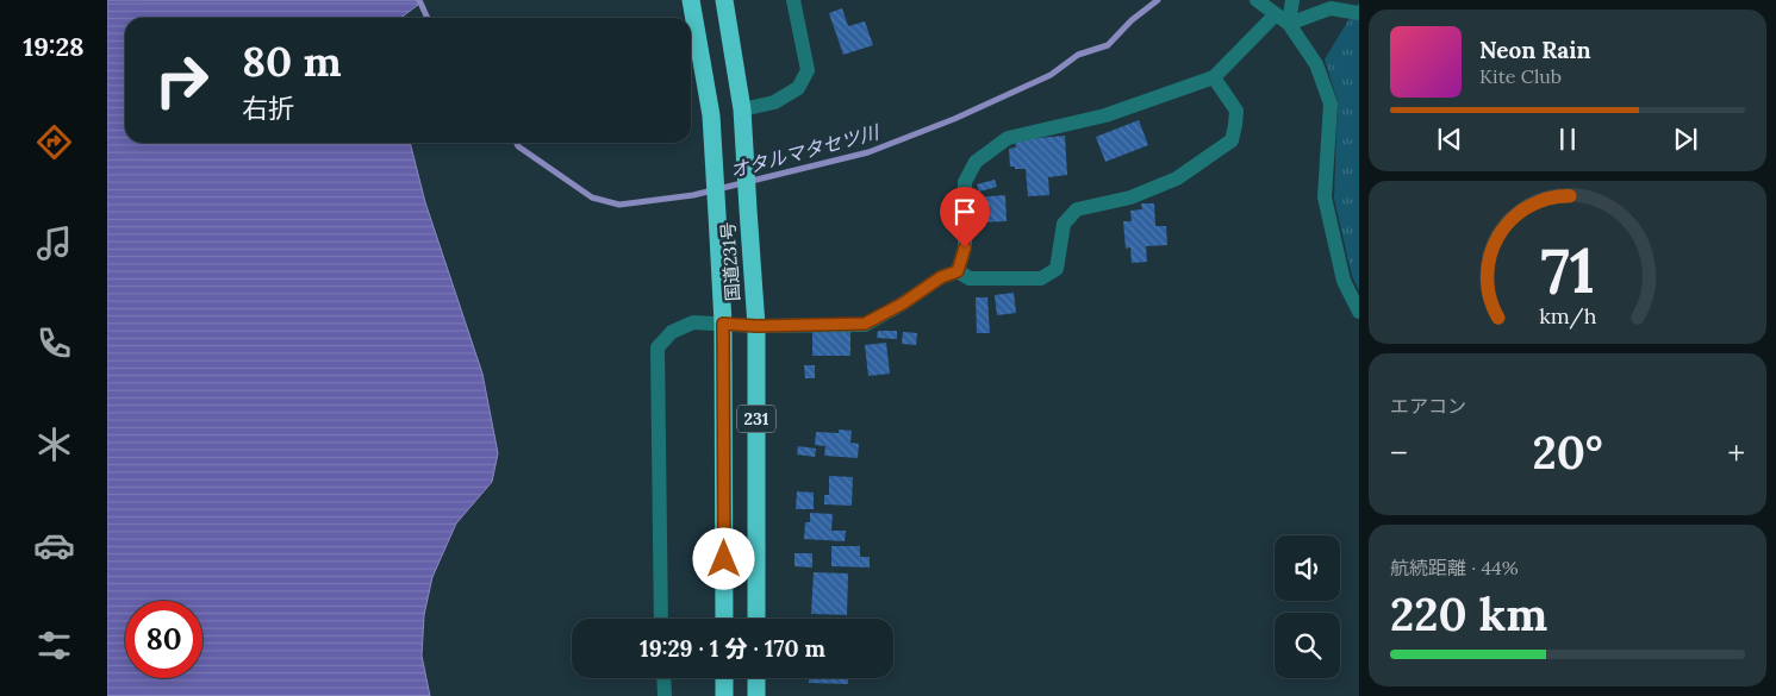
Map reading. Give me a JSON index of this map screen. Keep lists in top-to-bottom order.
{
  "streets": {
    "highway": ["国道231号", "231"]
  },
  "water": ["オタルマタセツ川"],
  "page": {
    "tabs": "19:28",
    "turn": ["80 m", "右折"],
    "song": ["Neon Rain", "Kite Club"],
    "tile": [
      "エアコン",
      ["航続距離 · 44%", "220 km"]
    ],
    "heat": ["−", "20°", "+"],
    "limit": "80",
    "trip": "19:29 · 1 分 · 170 m",
    "gauge": ["71", "km/h"]
  }
}
